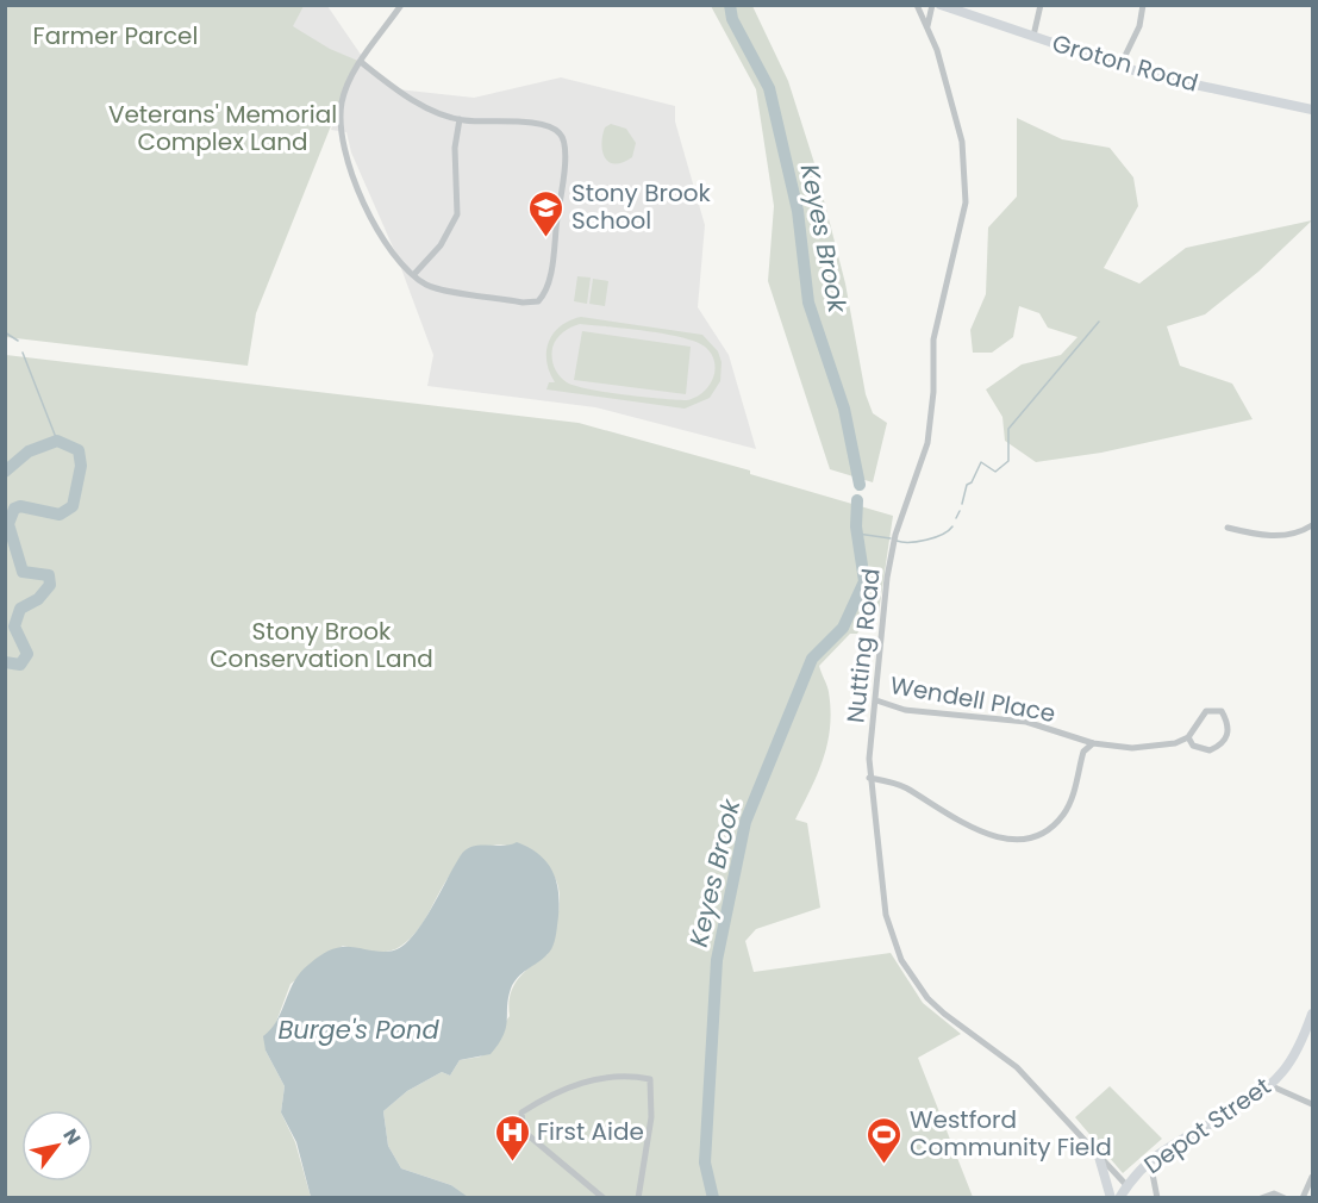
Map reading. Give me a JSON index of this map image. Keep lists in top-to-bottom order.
{
  "streets": {
    "main road": ["Groton Road", "Depot Street"],
    "street": ["Nutting Road", "Wendell Place"]
  },
  "crossings": [
    ["Nutting Road", "Wendell Place"],
    ["Nutting Road", "Depot Street"]
  ],
  "water": ["Keyes Brook", "Burge's Pond"],
  "parks": ["Farmer Parcel", "Veterans' Memorial Complex Land", "Stony Brook Conservation Land"],
  "places": {
    "school or university": ["Stony Brook School"],
    "hospital": ["First Aide"],
    "sports": ["Westford Community Field"]
  },
  "north": "top right"
}
